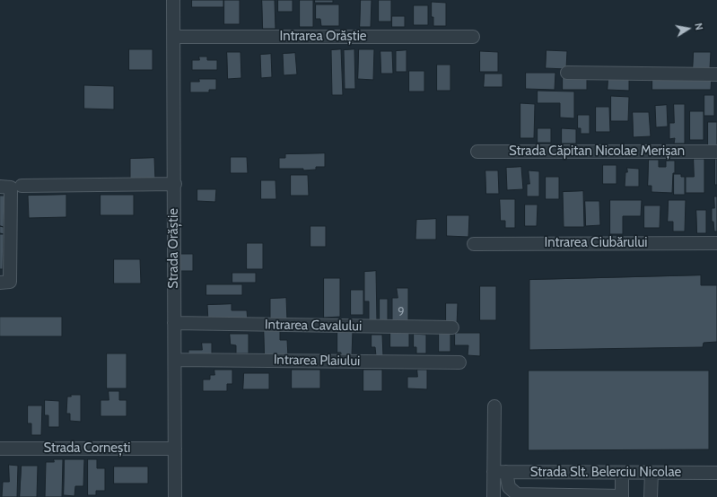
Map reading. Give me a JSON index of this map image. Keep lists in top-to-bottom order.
{
  "streets": {
    "street": [
      "Intrarea Orăștie",
      "Strada Căpitan Nicolae Merișan",
      "Intrarea Ciubărului",
      "Strada Orăștie",
      "Intrarea Cavalului",
      "Intrarea Plaiului",
      "Strada Cornești",
      "Strada Slt. Belerciu Nicolae"
    ]
  },
  "crossings": [
    ["Intrarea Orăștie", "Strada Orăștie"],
    ["Strada Orăștie", "Intrarea Cavalului"],
    ["Strada Orăștie", "Intrarea Plaiului"],
    ["Strada Orăștie", "Strada Cornești"]
  ],
  "house_numbers": ["9"],
  "north": "right"
}
